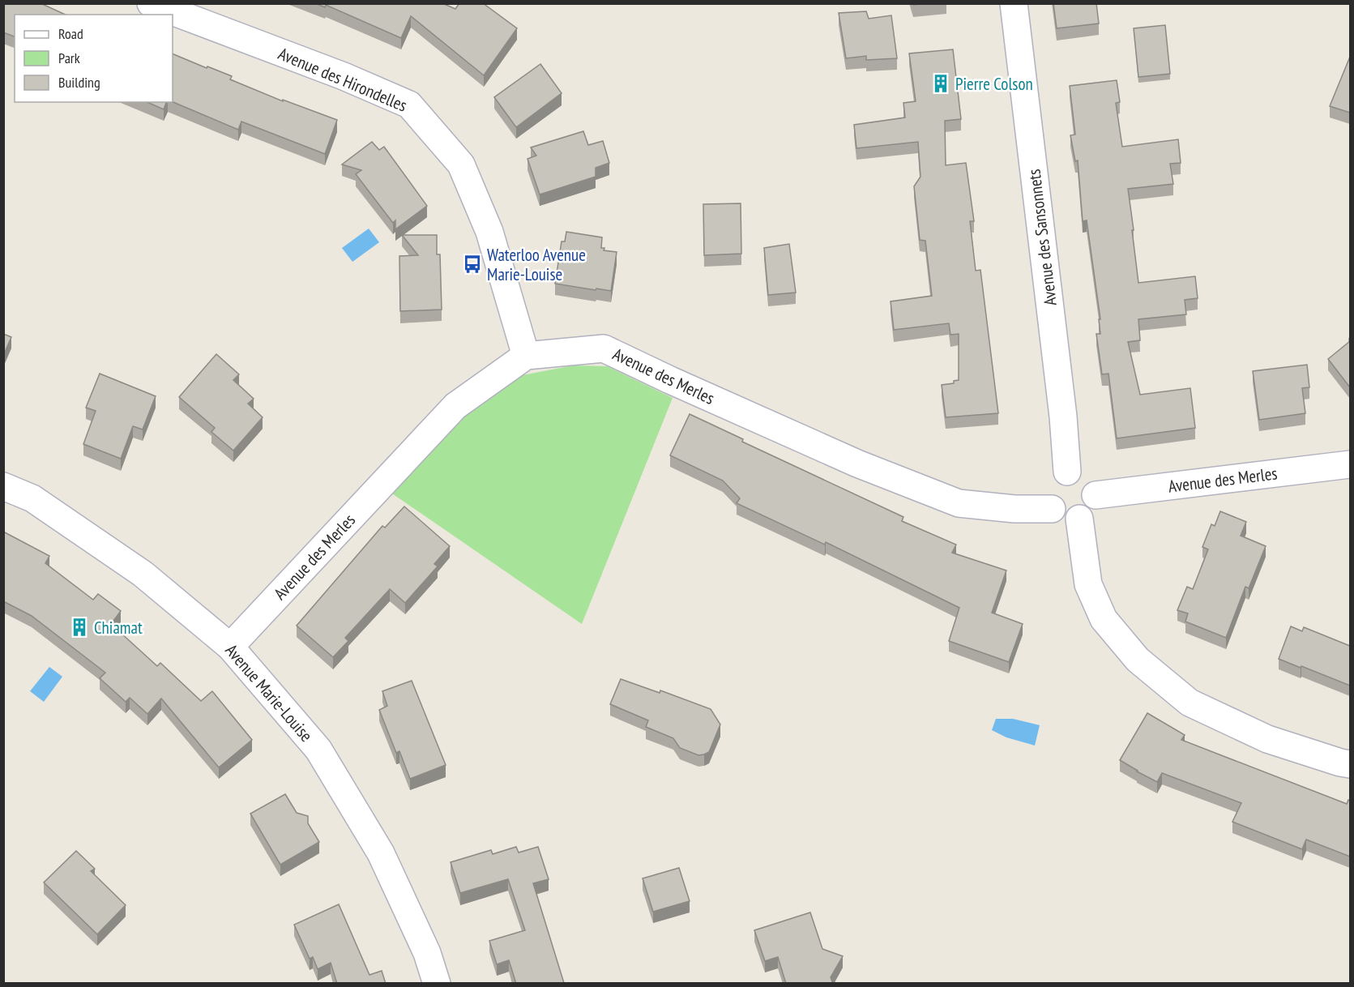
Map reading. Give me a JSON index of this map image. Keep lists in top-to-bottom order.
{
  "streets": {
    "street": [
      "Avenue des Hirondelles",
      "Avenue des Sansonnets",
      "Avenue des Merles",
      "Avenue Marie-Louise"
    ]
  },
  "crossings": [
    ["Avenue des Hirondelles", "Avenue des Merles"],
    ["Avenue des Sansonnets", "Avenue des Merles"],
    ["Avenue des Merles", "Avenue Marie-Louise"]
  ],
  "places": {
    "building": ["Pierre Colson", "Chiamat"],
    "bus stop": ["Waterloo Avenue Marie-Louise"]
  },
  "legend": ["Road", "Park", "Building"]
}
